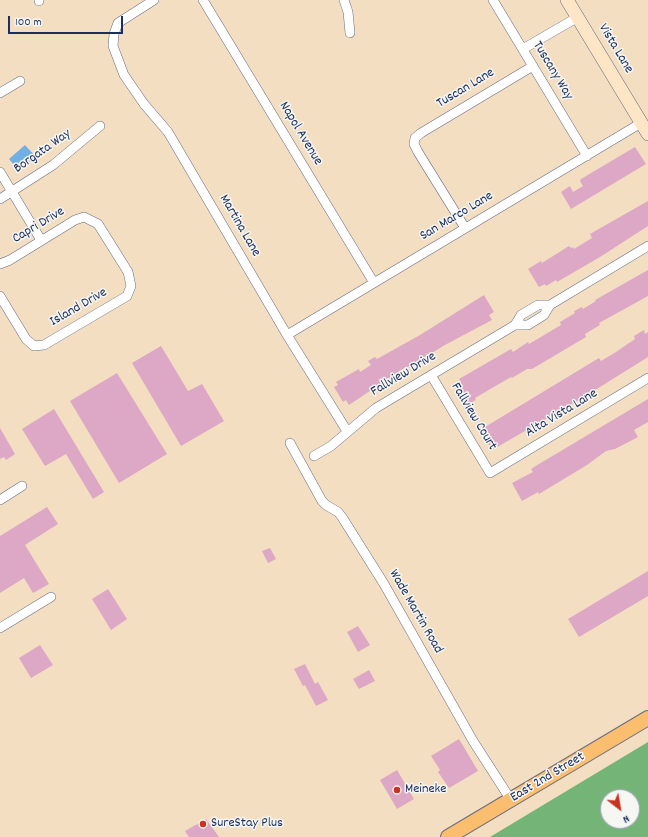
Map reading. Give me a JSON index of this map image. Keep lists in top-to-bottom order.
{
  "streets": {
    "main road": ["East 2nd Street"],
    "street": [
      "Vista Lane",
      "Tuscany Way",
      "Tuscan Lane",
      "Napol Avenue",
      "Borgata Way",
      "San Marco Lane",
      "Capri Drive",
      "Martina Lane",
      "Island Drive",
      "Fallview Drive",
      "Alta Vista Lane",
      "Fallview Court",
      "Wade Martin Road"
    ]
  },
  "crossings": [
    ["Vista Lane", "San Marco Lane"],
    ["Tuscany Way", "Tuscan Lane"],
    ["Tuscany Way", "San Marco Lane"],
    ["Tuscan Lane", "San Marco Lane"],
    ["Napol Avenue", "San Marco Lane"],
    ["San Marco Lane", "Martina Lane"],
    ["Capri Drive", "Island Drive"],
    ["Martina Lane", "Fallview Drive"],
    ["Fallview Drive", "Fallview Court"],
    ["Alta Vista Lane", "Fallview Court"],
    ["Wade Martin Road", "East 2nd Street"]
  ],
  "places": ["Meineke", "SureStay Plus"],
  "scale_bar": "100 m",
  "north": "bottom right"
}
